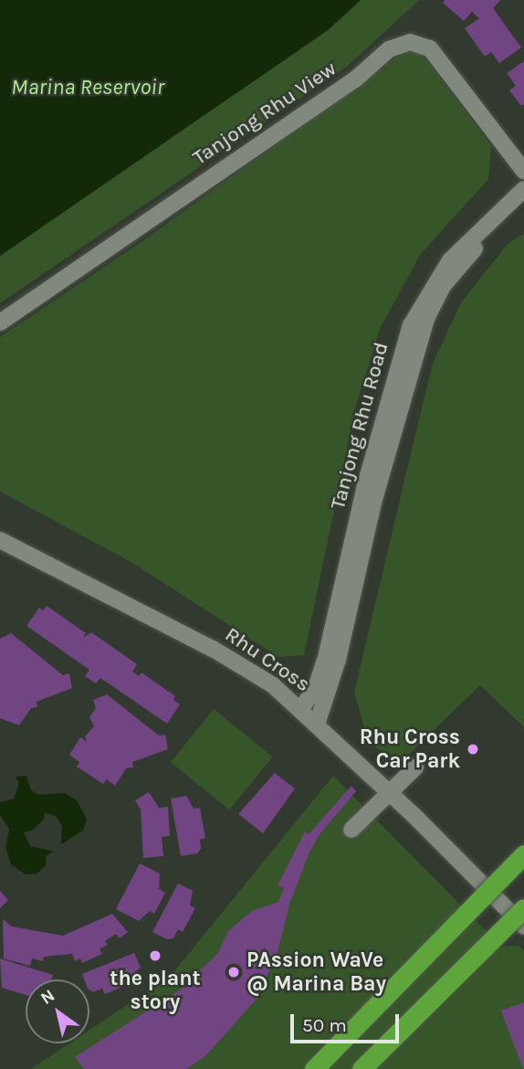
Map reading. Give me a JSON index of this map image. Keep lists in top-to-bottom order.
{
  "streets": {
    "street": ["Tanjong Rhu View", "Tanjong Rhu Road", "Rhu Cross"]
  },
  "crossings": [
    ["Tanjong Rhu Road", "Rhu Cross"]
  ],
  "water": ["Marina Reservoir"],
  "places": ["Rhu Cross Car Park", "the plant story", "PAssion WaVe @ Marina Bay"],
  "scale_bar": "50 m",
  "north": "top left"
}
